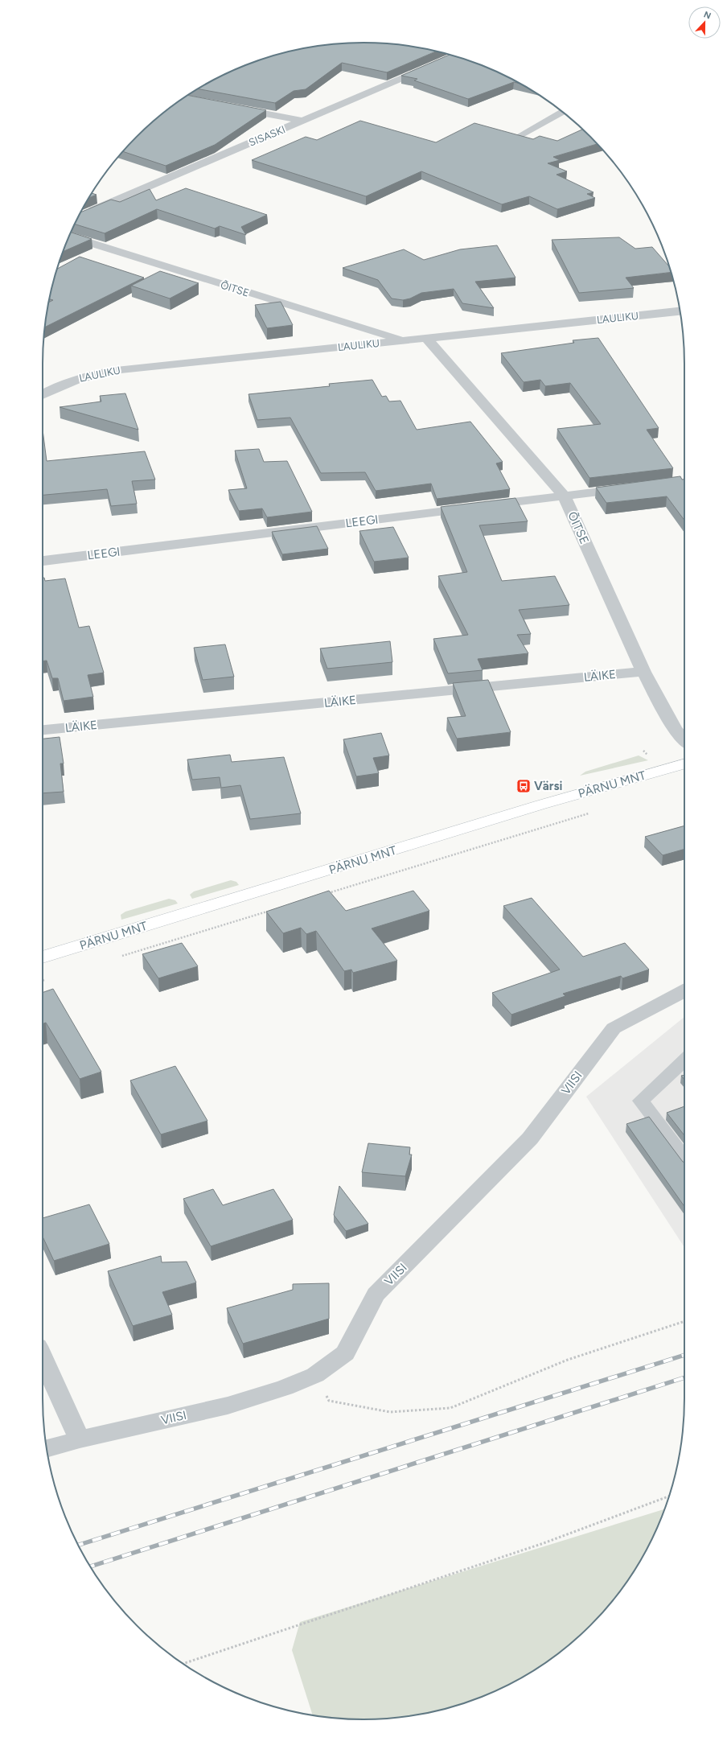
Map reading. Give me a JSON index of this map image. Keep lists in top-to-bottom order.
{
  "streets": {
    "main road": ["PÄRNU MNT"],
    "street": [
      "SISASKI",
      "ÕITSE",
      "LAULIKU",
      "LEEGI",
      "LÄIKE",
      "VIISI"
    ]
  },
  "crossings": [
    ["ÕITSE", "LAULIKU"],
    ["ÕITSE", "LEEGI"],
    ["ÕITSE", "LÄIKE"]
  ],
  "places": {
    "bus stop": ["Värsi"]
  },
  "north": "top"
}
